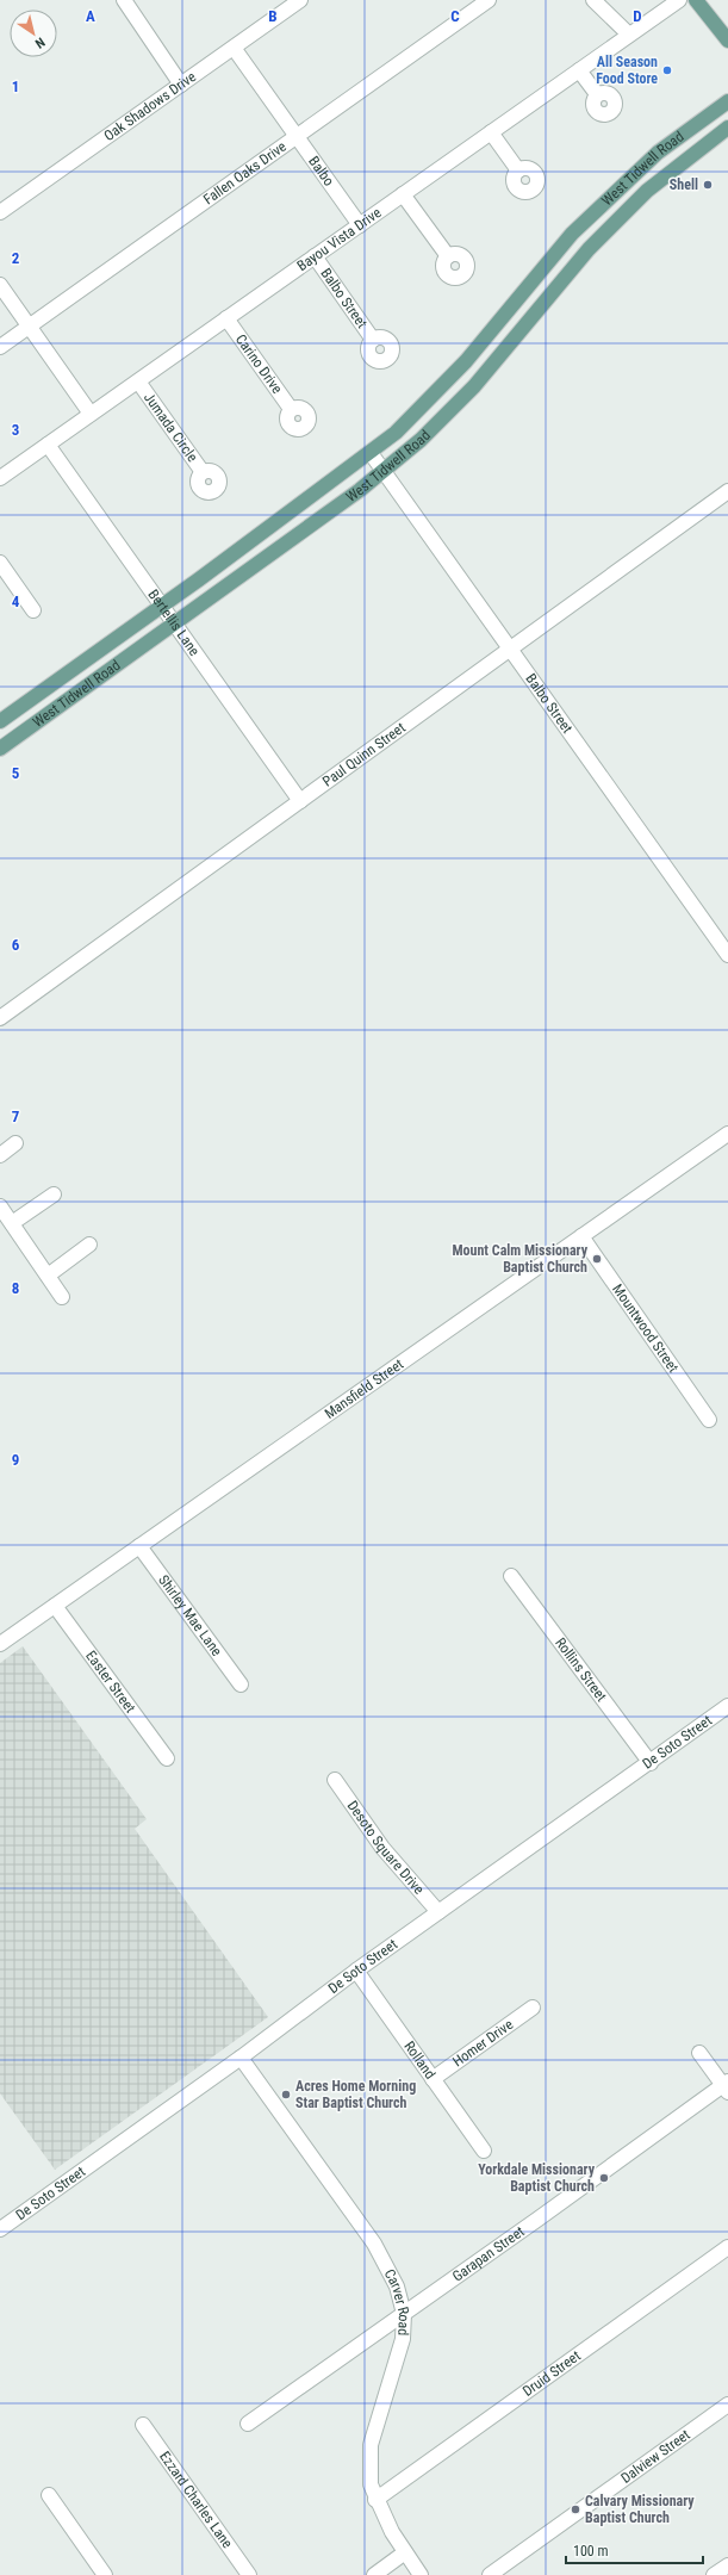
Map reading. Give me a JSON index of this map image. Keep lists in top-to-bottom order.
{
  "streets": {
    "main road": ["West Tidwell Road"],
    "street": [
      "Oak Shadows Drive",
      "Balbo",
      "Fallen Oaks Drive",
      "Bayou Vista Drive",
      "Balbo Street",
      "Carino Drive",
      "Jumada Circle",
      "Bertellis Lane",
      "Paul Quinn Street",
      "Mountwood Street",
      "Mansfield Street",
      "Shirley Mae Lane",
      "Rollins Street",
      "Easter Street",
      "De Soto Street",
      "Desoto Square Drive",
      "Homer Drive",
      "Rolland",
      "Garapan Street",
      "Carver Road",
      "Druid Street",
      "Dalview Street",
      "Ezzard Charles Lane"
    ]
  },
  "crossings": [
    ["Oak Shadows Drive", "Balbo"],
    ["West Tidwell Road", "Balbo Street"],
    ["West Tidwell Road", "Bertellis Lane"],
    ["Balbo", "Fallen Oaks Drive"],
    ["Balbo", "Bayou Vista Drive"],
    ["Bayou Vista Drive", "Balbo Street"],
    ["Bayou Vista Drive", "Carino Drive"],
    ["Bayou Vista Drive", "Jumada Circle"],
    ["Bayou Vista Drive", "Bertellis Lane"],
    ["Balbo Street", "Paul Quinn Street"],
    ["Bertellis Lane", "Paul Quinn Street"],
    ["Mountwood Street", "Mansfield Street"],
    ["Mansfield Street", "Shirley Mae Lane"],
    ["Mansfield Street", "Easter Street"],
    ["Rollins Street", "De Soto Street"],
    ["De Soto Street", "Desoto Square Drive"],
    ["De Soto Street", "Rolland"],
    ["De Soto Street", "Carver Road"],
    ["Homer Drive", "Rolland"],
    ["Garapan Street", "Carver Road"],
    ["Carver Road", "Druid Street"]
  ],
  "places": [
    "All Season Food Store",
    "Shell",
    "Mount Calm Missionary Baptist Church",
    "Acres Home Morning Star Baptist Church",
    "Yorkdale Missionary Baptist Church",
    "Calvary Missionary Baptist Church"
  ],
  "scale_bar": "100 m",
  "north": "bottom right",
  "grid": {
    "columns": [
      "A",
      "B",
      "C",
      "D"
    ],
    "rows": [
      "1",
      "2",
      "3",
      "4",
      "5",
      "6",
      "7",
      "8",
      "9"
    ]
  }
}
